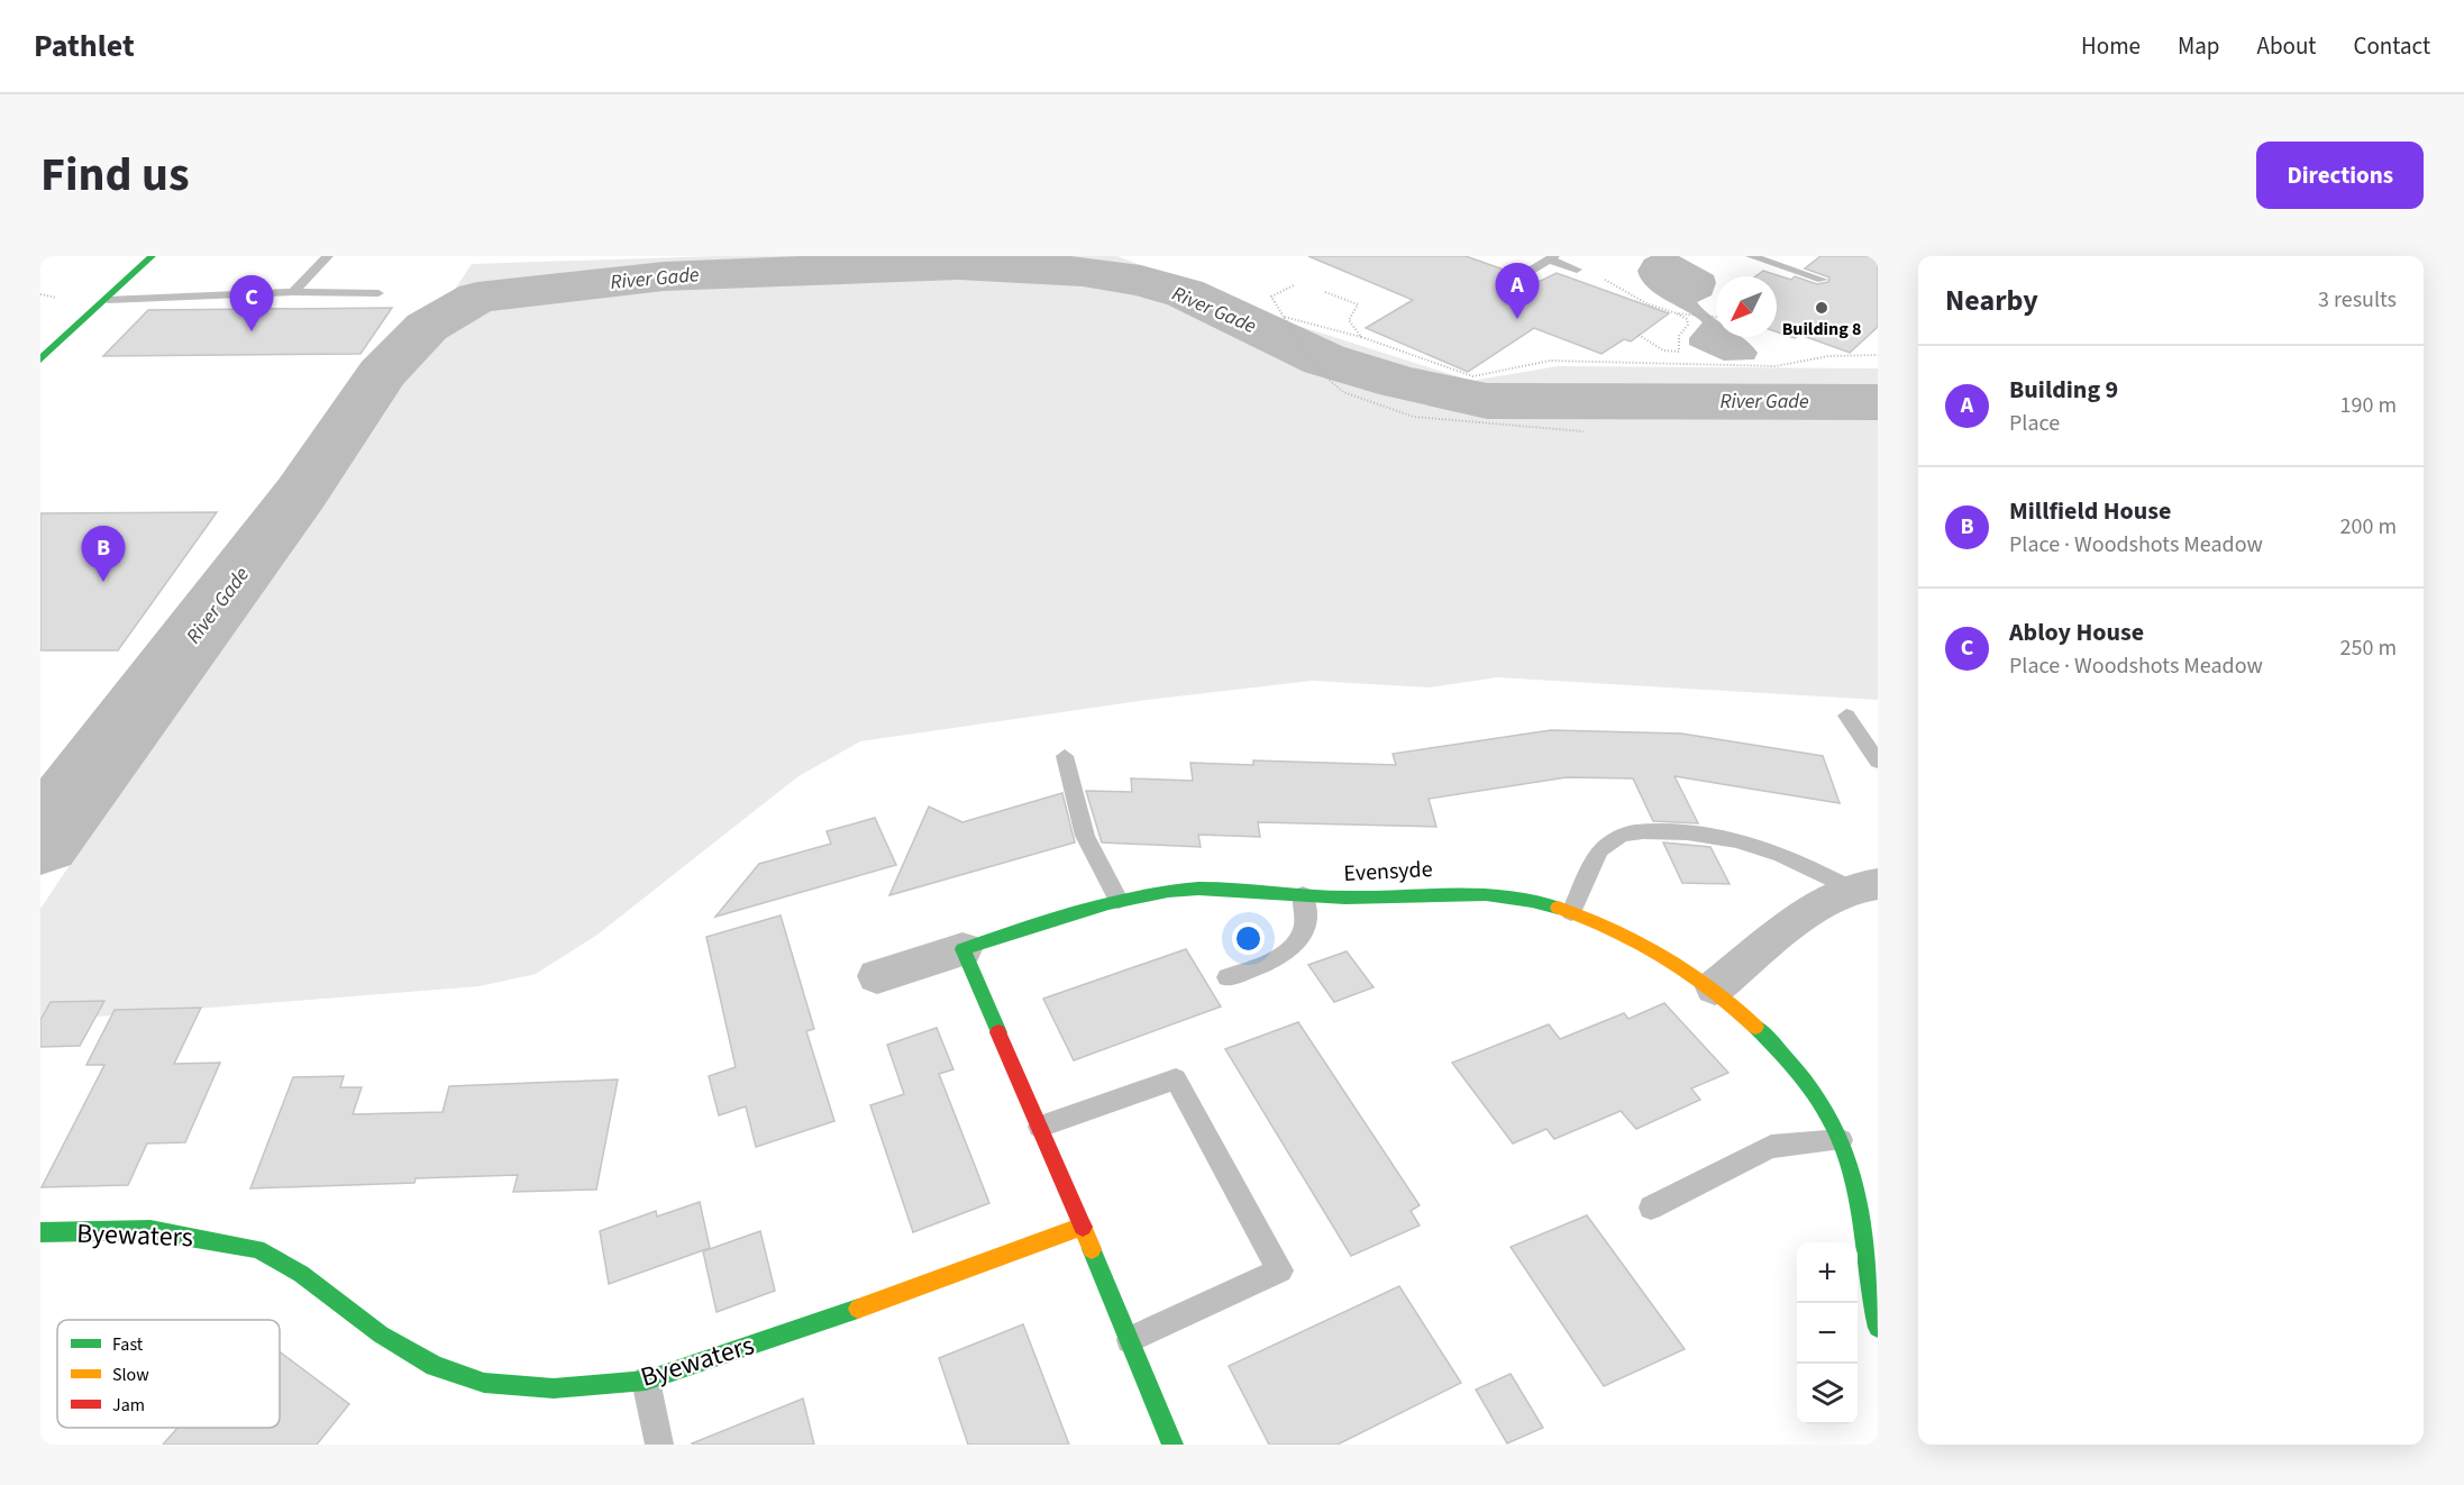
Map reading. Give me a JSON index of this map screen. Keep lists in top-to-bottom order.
{
  "streets": {
    "street": ["Evensyde", "Byewaters"]
  },
  "water": ["River Gade"],
  "places": ["Building 8"],
  "legend": ["Fast", "Slow", "Jam"],
  "north": "bottom left",
  "page": {
    "header": "Pathlet",
    "nav": [
      "Home",
      "Map",
      "About",
      "Contact"
    ],
    "title": "Find us",
    "buttons": "Directions",
    "heading": ["Nearby", "3 results"],
    "pins": ["A", "C", "B"],
    "list": [
      {
        "mark": "A",
        "name": "Building 9",
        "note": "Place",
        "value": "190 m"
      },
      {
        "mark": "B",
        "name": "Millfield House",
        "note": "Place · Woodshots Meadow",
        "value": "200 m"
      },
      {
        "mark": "C",
        "name": "Abloy House",
        "note": "Place · Woodshots Meadow",
        "value": "250 m"
      }
    ],
    "map_buttons": ["+", "−"]
  }
}
